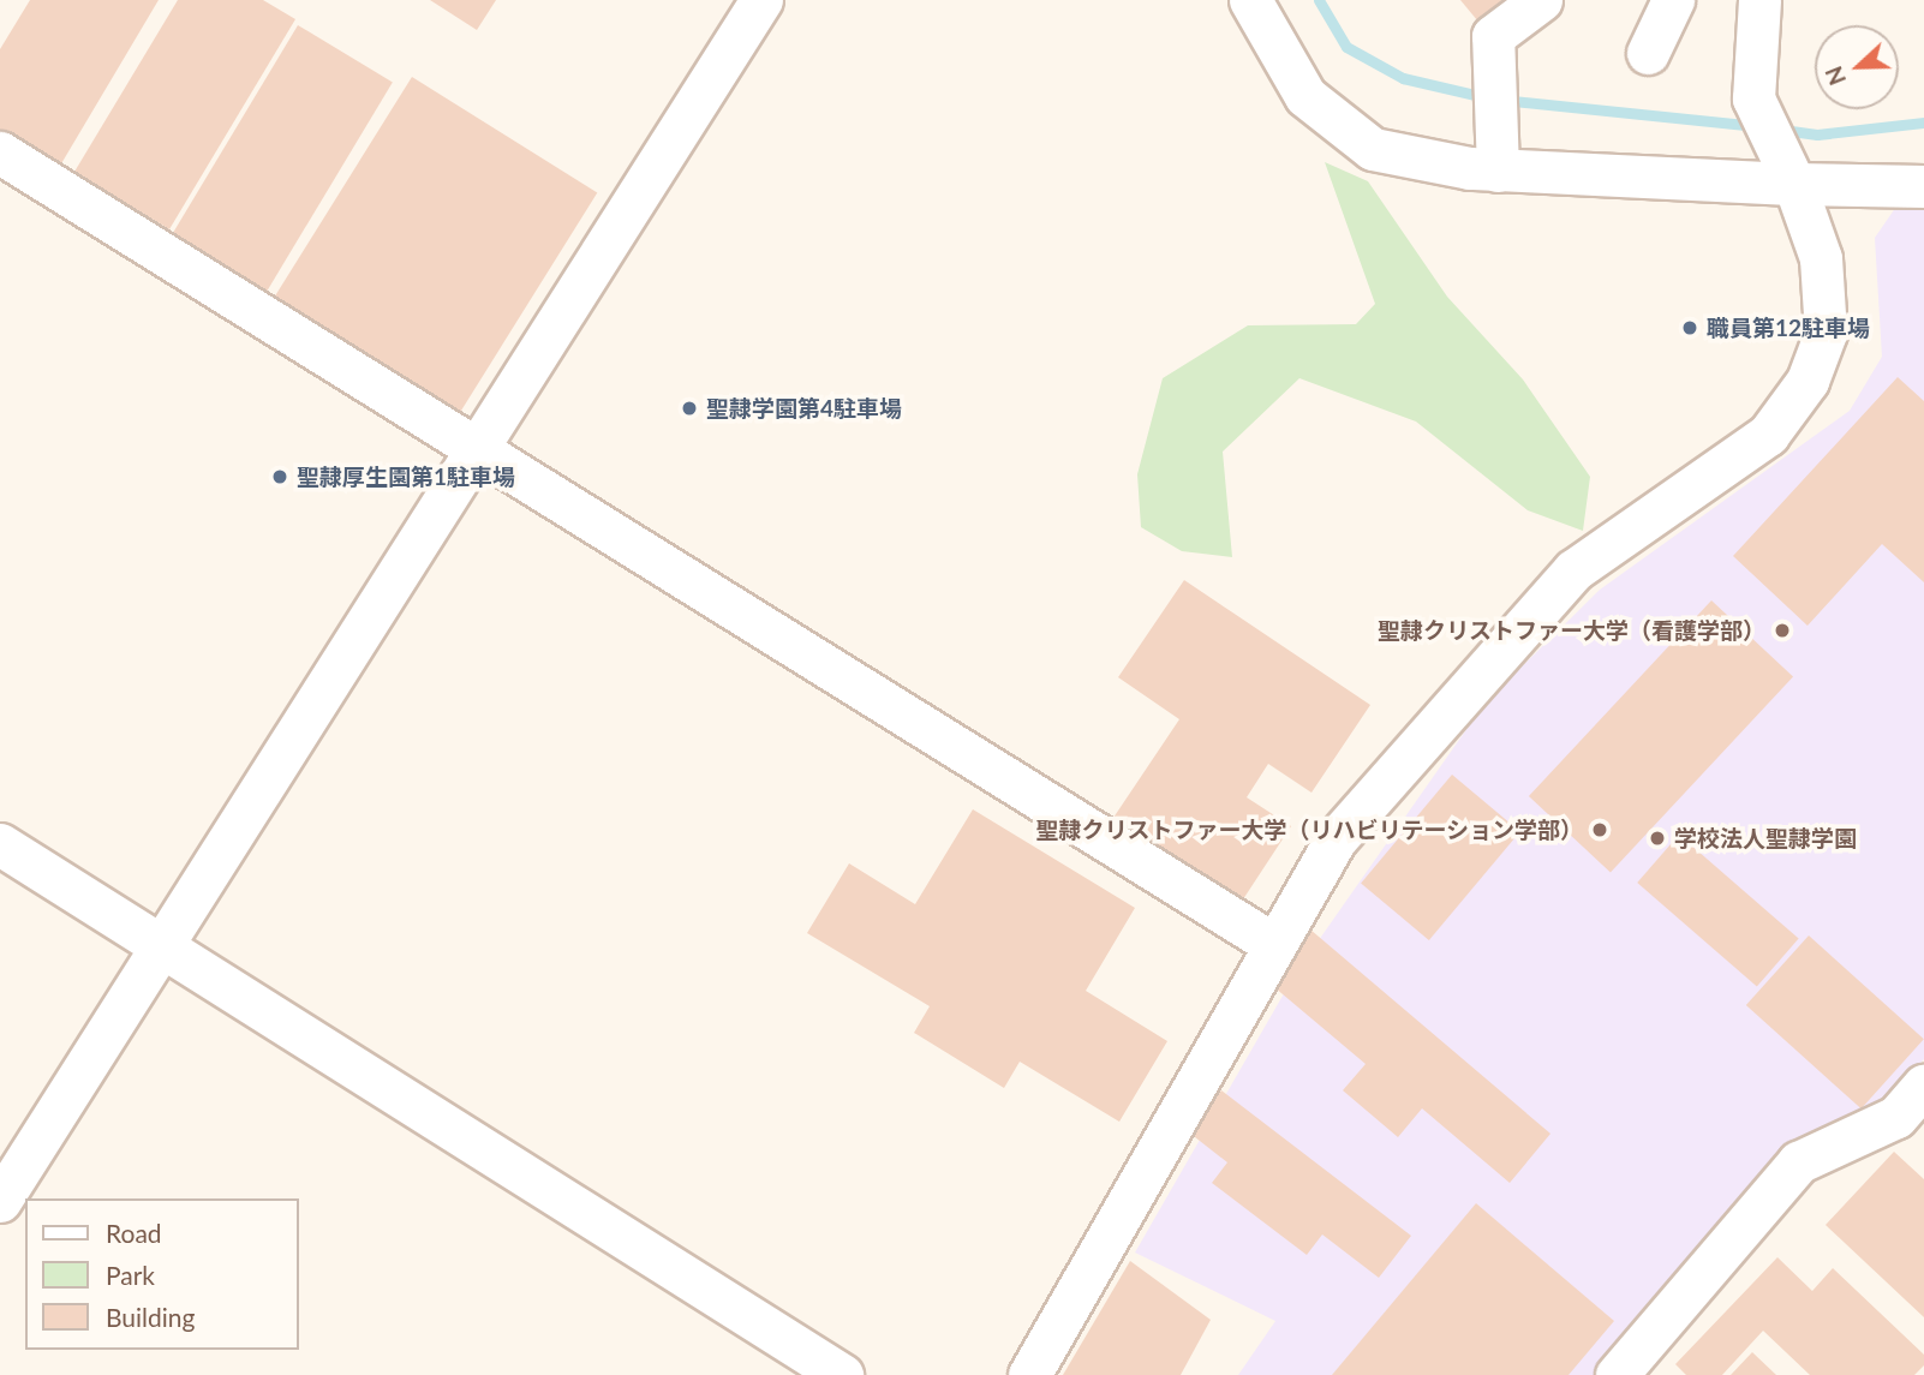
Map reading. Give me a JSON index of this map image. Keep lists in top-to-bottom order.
{
  "places": [
    "職員第12駐車場",
    "聖隷学園第4駐車場",
    "聖隷厚生園第1駐車場",
    "聖隷クリストファー大学（看護学部）",
    "聖隷クリストファー大学（リハビリテーション学部）",
    "学校法人聖隷学園"
  ],
  "legend": ["Road", "Park", "Building"],
  "north": "left"
}
